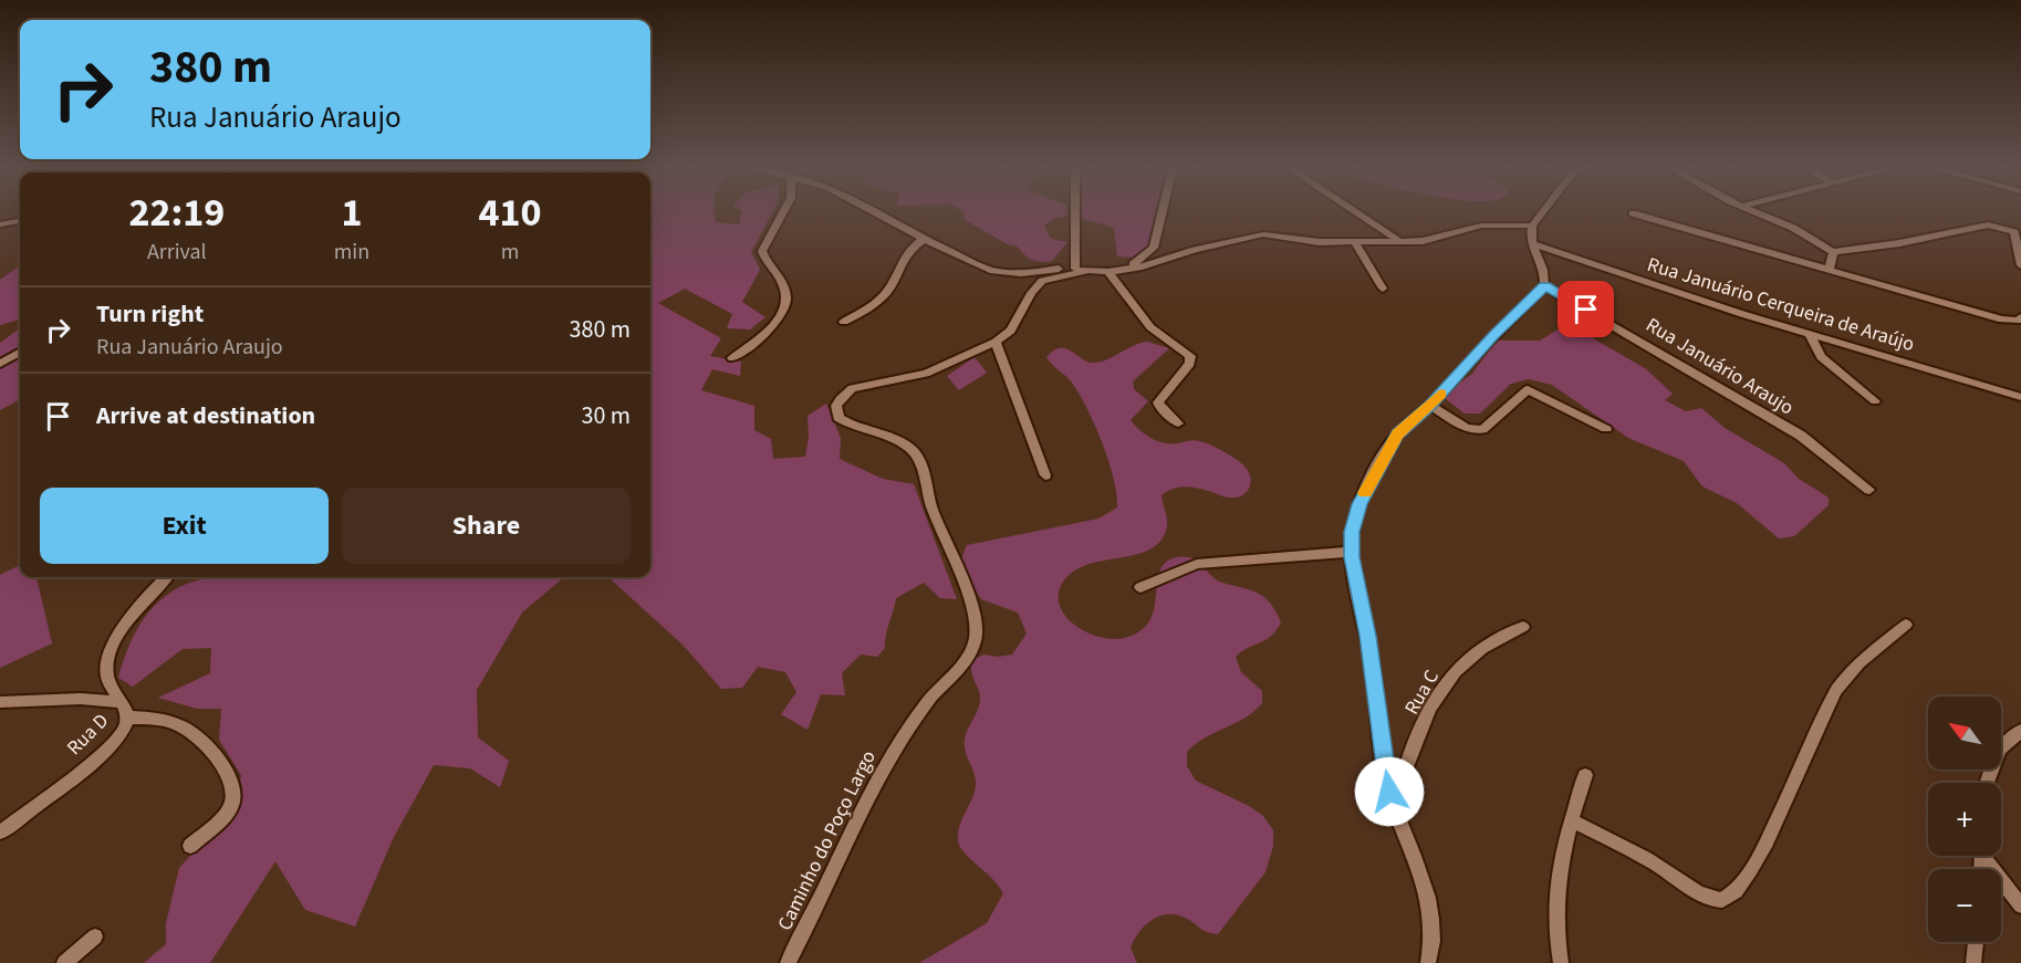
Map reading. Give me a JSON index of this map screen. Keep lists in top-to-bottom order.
{
  "streets": {
    "street": [
      "Rua Januário Cerqueira de Araújo",
      "Rua Januário Araujo",
      "Rua C",
      "Rua D",
      "Caminho do Poço Largo"
    ]
  },
  "north": "top left",
  "page": {
    "turn": ["380 m", "Rua Januário Araujo"],
    "eta": [
      "22:19",
      "Arrival",
      "1",
      "min",
      "410",
      "m"
    ],
    "list": [
      {
        "name": "Turn right",
        "note": "Rua Januário Araujo",
        "value": "380 m"
      },
      {
        "name": "Arrive at destination",
        "value": "30 m"
      }
    ],
    "buttons": ["Exit", "Share"],
    "map_buttons": ["+", "−"]
  }
}
